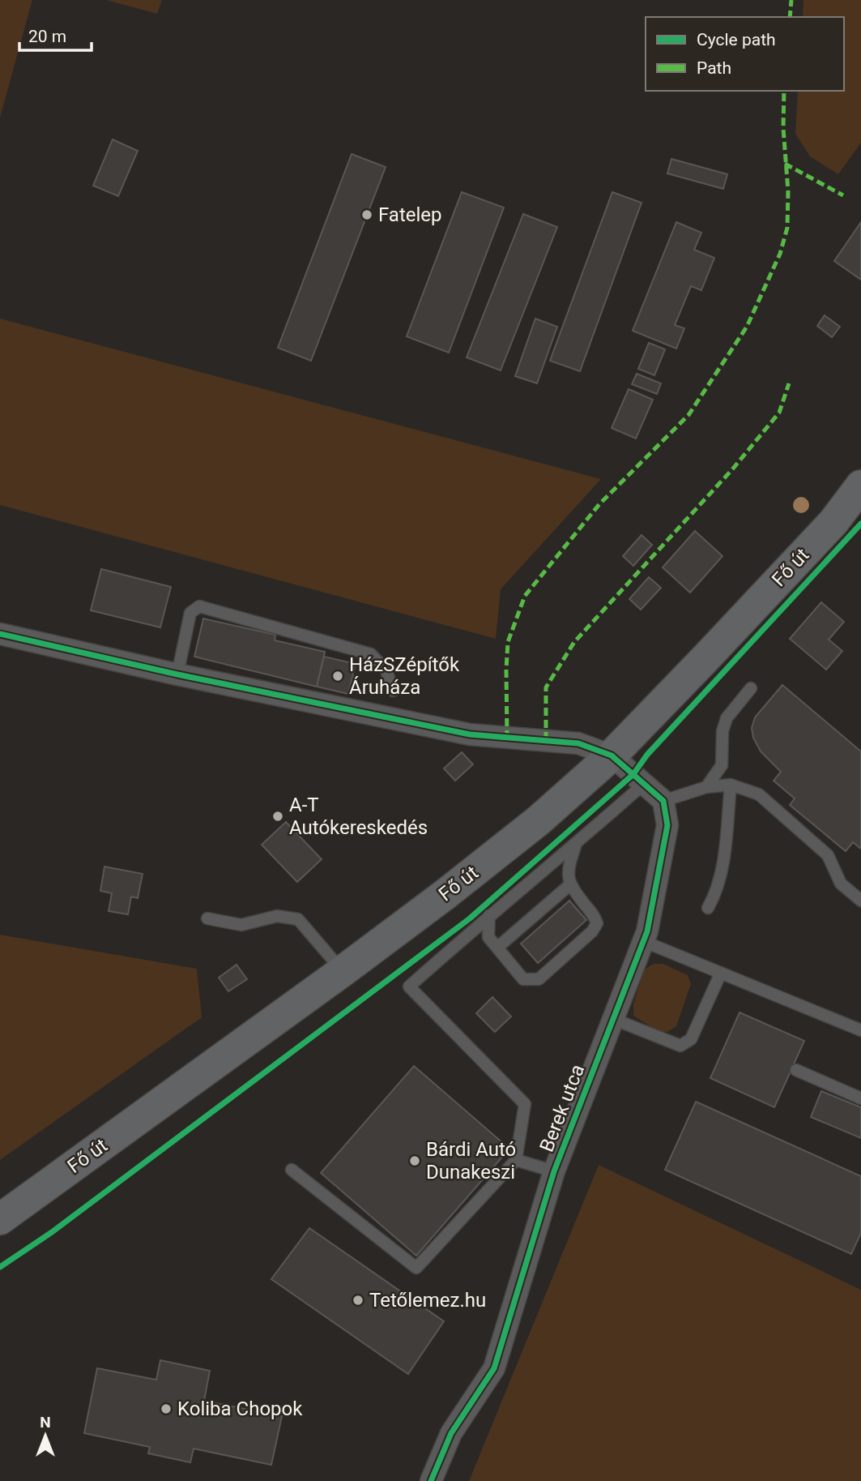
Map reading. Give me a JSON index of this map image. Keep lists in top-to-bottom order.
{
  "streets": {
    "main road": ["Fő út"],
    "street": ["Berek utca"]
  },
  "places": [
    "Fatelep",
    "HázSZépítők Áruháza",
    "A-T Autókereskedés",
    "Bárdi Autó Dunakeszi",
    "Tetőlemez.hu",
    "Koliba Chopok"
  ],
  "legend": ["Cycle path", "Path"],
  "scale_bar": "20 m",
  "north": "top"
}
